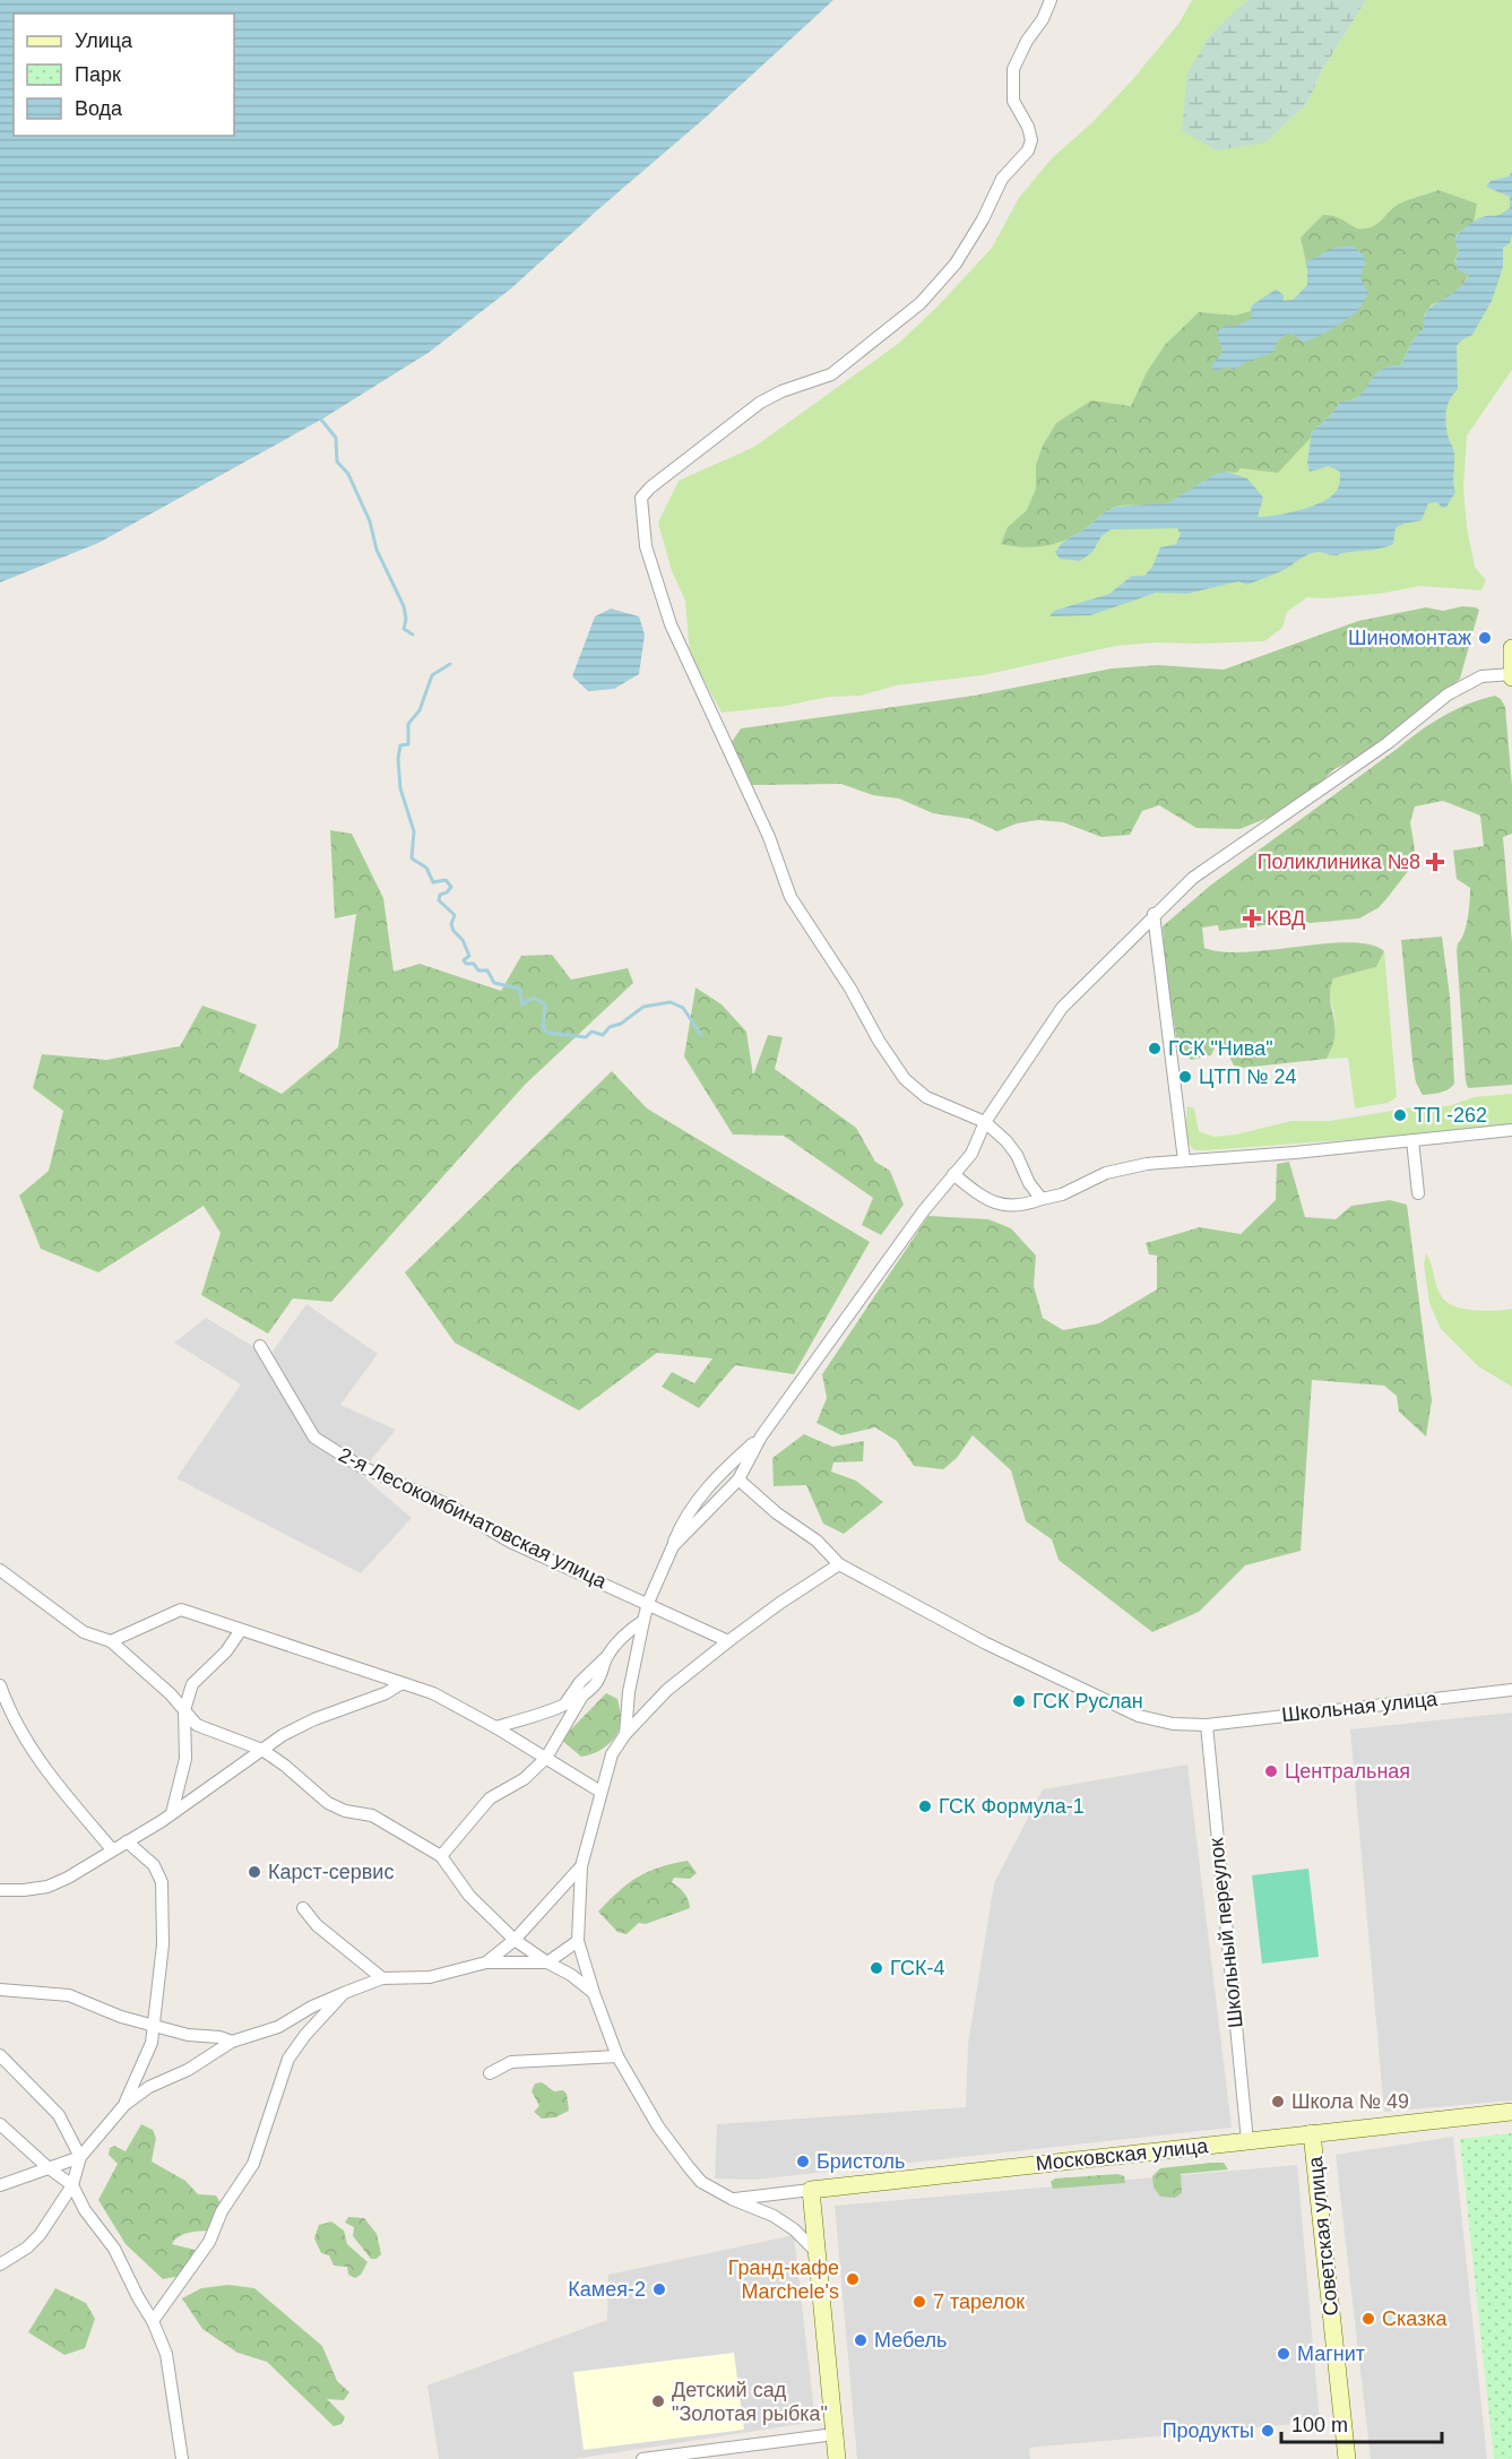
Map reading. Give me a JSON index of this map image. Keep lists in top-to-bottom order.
{
  "streets": {
    "street": [
      "2-я Лесокомбинатовская улица",
      "Школьная улица",
      "Школьный переулок",
      "Московская улица",
      "Советская улица"
    ]
  },
  "crossings": [
    ["Школьная улица", "Школьный переулок"],
    ["Школьный переулок", "Московская улица"],
    ["Московская улица", "Советская улица"]
  ],
  "places": {
    "other": [
      "Шиномонтаж",
      "ГСК \"Нива\"",
      "ЦТП № 24",
      "ТП -262",
      "ГСК Руслан",
      "Центральная",
      "ГСК Формула-1",
      "Карст-сервис",
      "ГСК-4",
      "Школа № 49",
      "Бристоль",
      "Гранд-кафе Marchele's",
      "Камея-2",
      "7 тарелок",
      "Сказка",
      "Мебель",
      "Магнит",
      "Детский сад \"Золотая рыбка\"",
      "Продукты"
    ],
    "health": ["Поликлиника №8", "КВД"]
  },
  "legend": ["Улица", "Парк", "Вода"],
  "scale_bar": "100 m"
}
